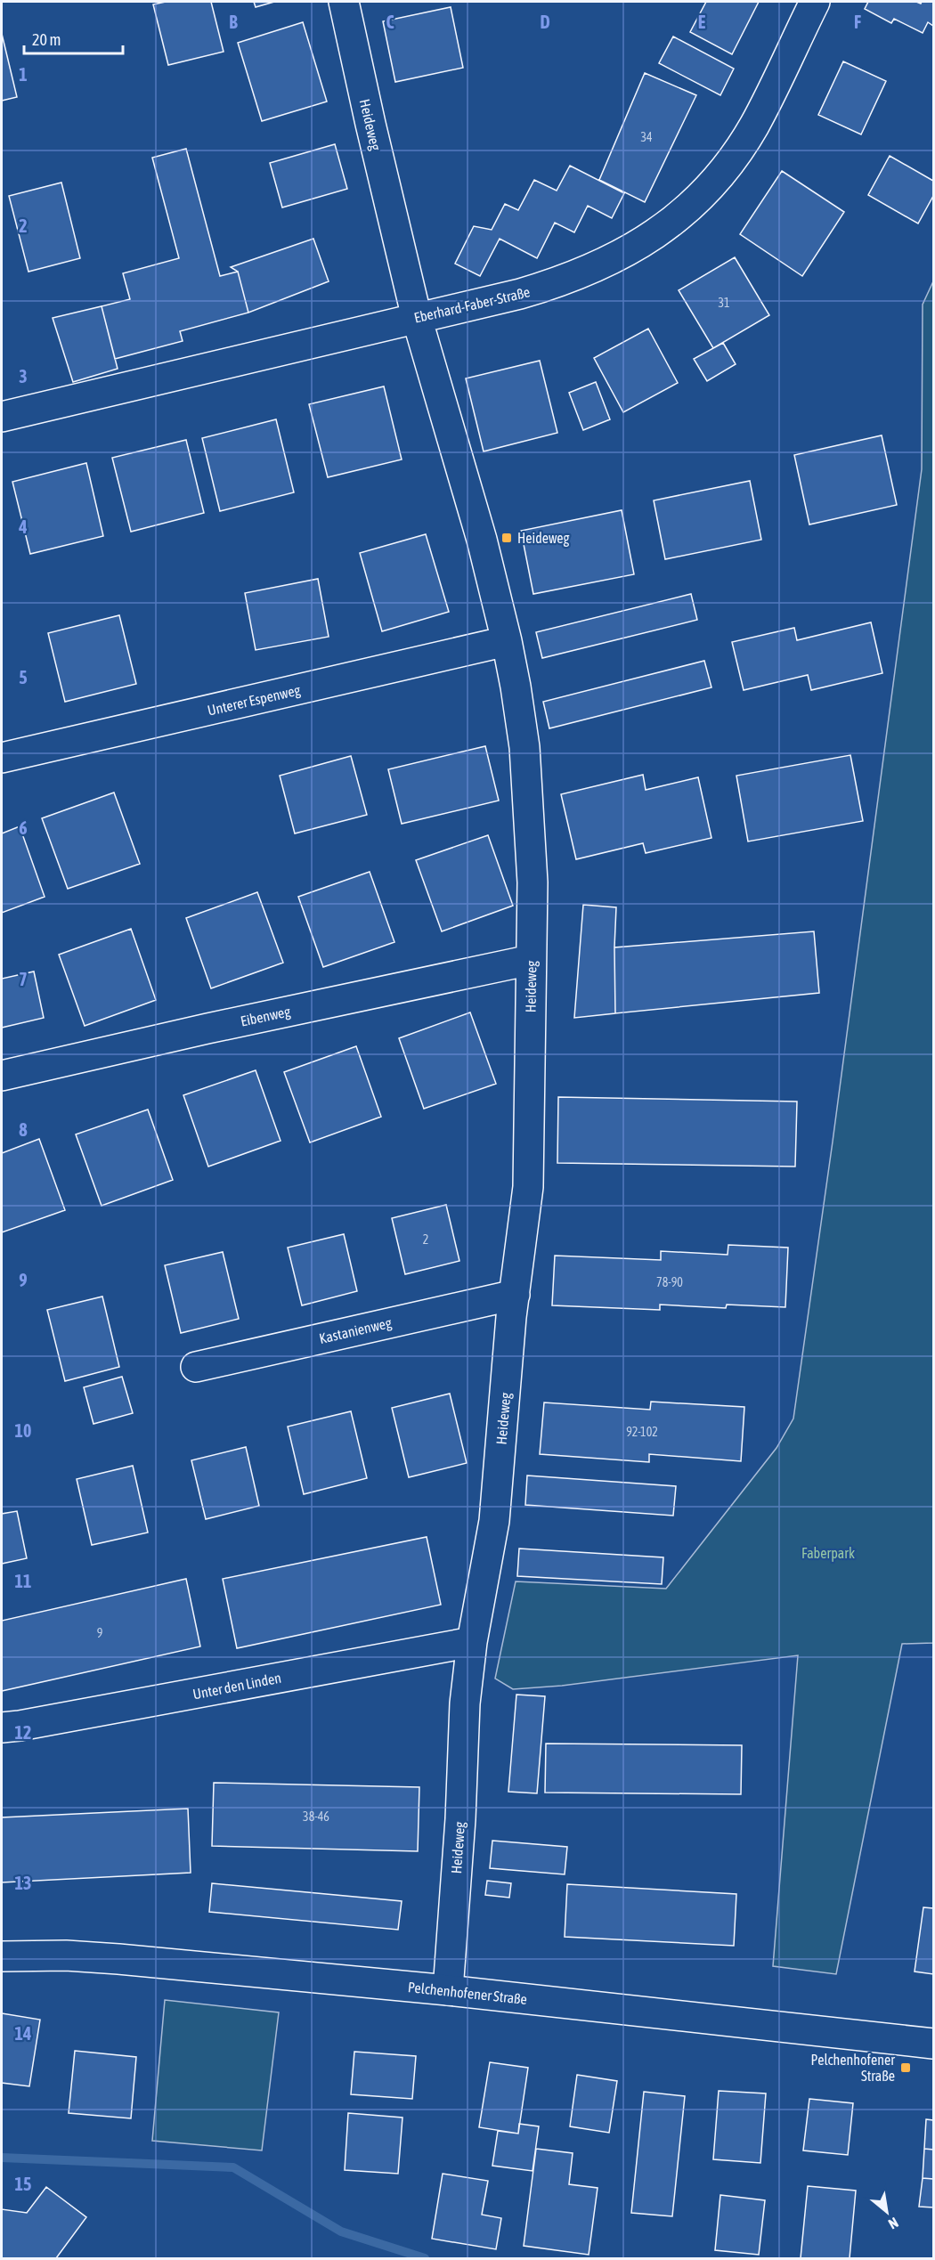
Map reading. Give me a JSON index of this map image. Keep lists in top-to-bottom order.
{
  "streets": {
    "street": [
      "Heideweg",
      "Eberhard-Faber-Straße",
      "Unterer Espenweg",
      "Eibenweg",
      "Kastanienweg",
      "Unter den Linden",
      "Pelchenhofener Straße"
    ]
  },
  "crossings": [
    ["Heideweg", "Eberhard-Faber-Straße"],
    ["Heideweg", "Unterer Espenweg"],
    ["Heideweg", "Eibenweg"],
    ["Heideweg", "Kastanienweg"],
    ["Heideweg", "Unter den Linden"],
    ["Heideweg", "Pelchenhofener Straße"]
  ],
  "parks": ["Faberpark"],
  "places": {
    "transit": ["Heideweg", "Pelchenhofener Straße"]
  },
  "house_numbers": [
    "34",
    "31",
    "2",
    "78-90",
    "92-102",
    "9",
    "38-46"
  ],
  "scale_bar": "20 m",
  "north": "bottom right",
  "grid": {
    "columns": [
      "B",
      "C",
      "D",
      "E",
      "F"
    ],
    "rows": [
      "1",
      "2",
      "3",
      "4",
      "5",
      "6",
      "7",
      "8",
      "9",
      "10",
      "11",
      "12",
      "13",
      "14",
      "15"
    ]
  }
}
